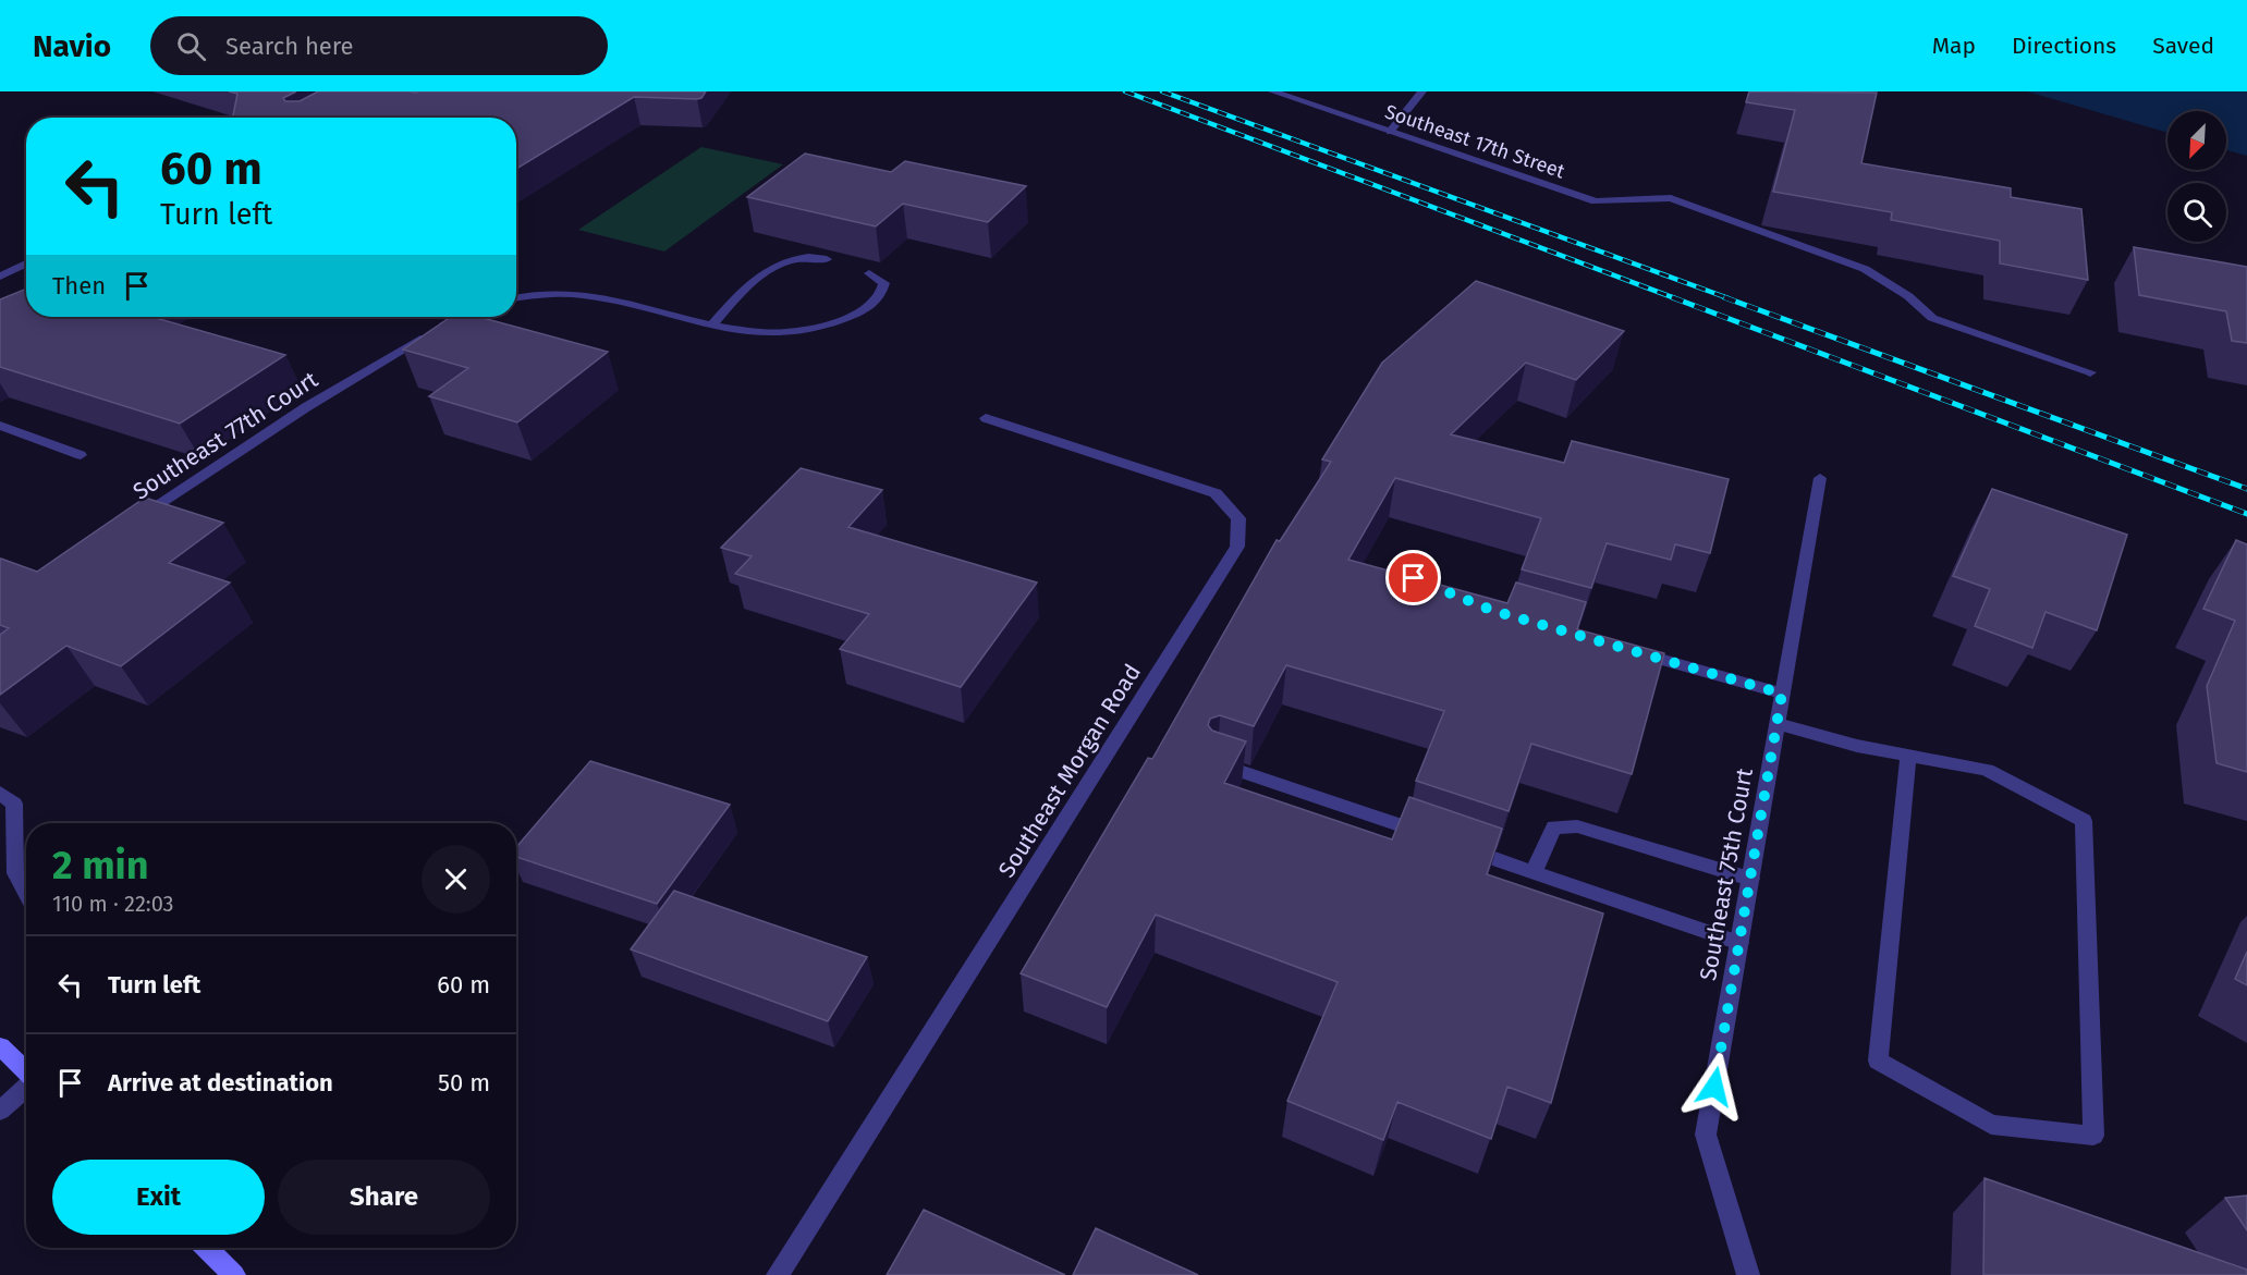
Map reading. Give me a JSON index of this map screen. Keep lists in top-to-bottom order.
{
  "streets": {
    "street": [
      "Southeast 17th Street",
      "Southeast 77th Court",
      "Southeast Morgan Road",
      "Southeast 75th Court"
    ]
  },
  "north": "bottom left",
  "page": {
    "header": "Navio",
    "search": "Search here",
    "nav": ["Map", "Directions", "Saved"],
    "turn": ["60 m", "Turn left"],
    "then": "Then",
    "heading": ["2 min", "110 m · 22:03"],
    "list": [
      {
        "name": "Turn left",
        "value": "60 m"
      },
      {
        "name": "Arrive at destination",
        "value": "50 m"
      }
    ],
    "buttons": ["Exit", "Share"]
  }
}
